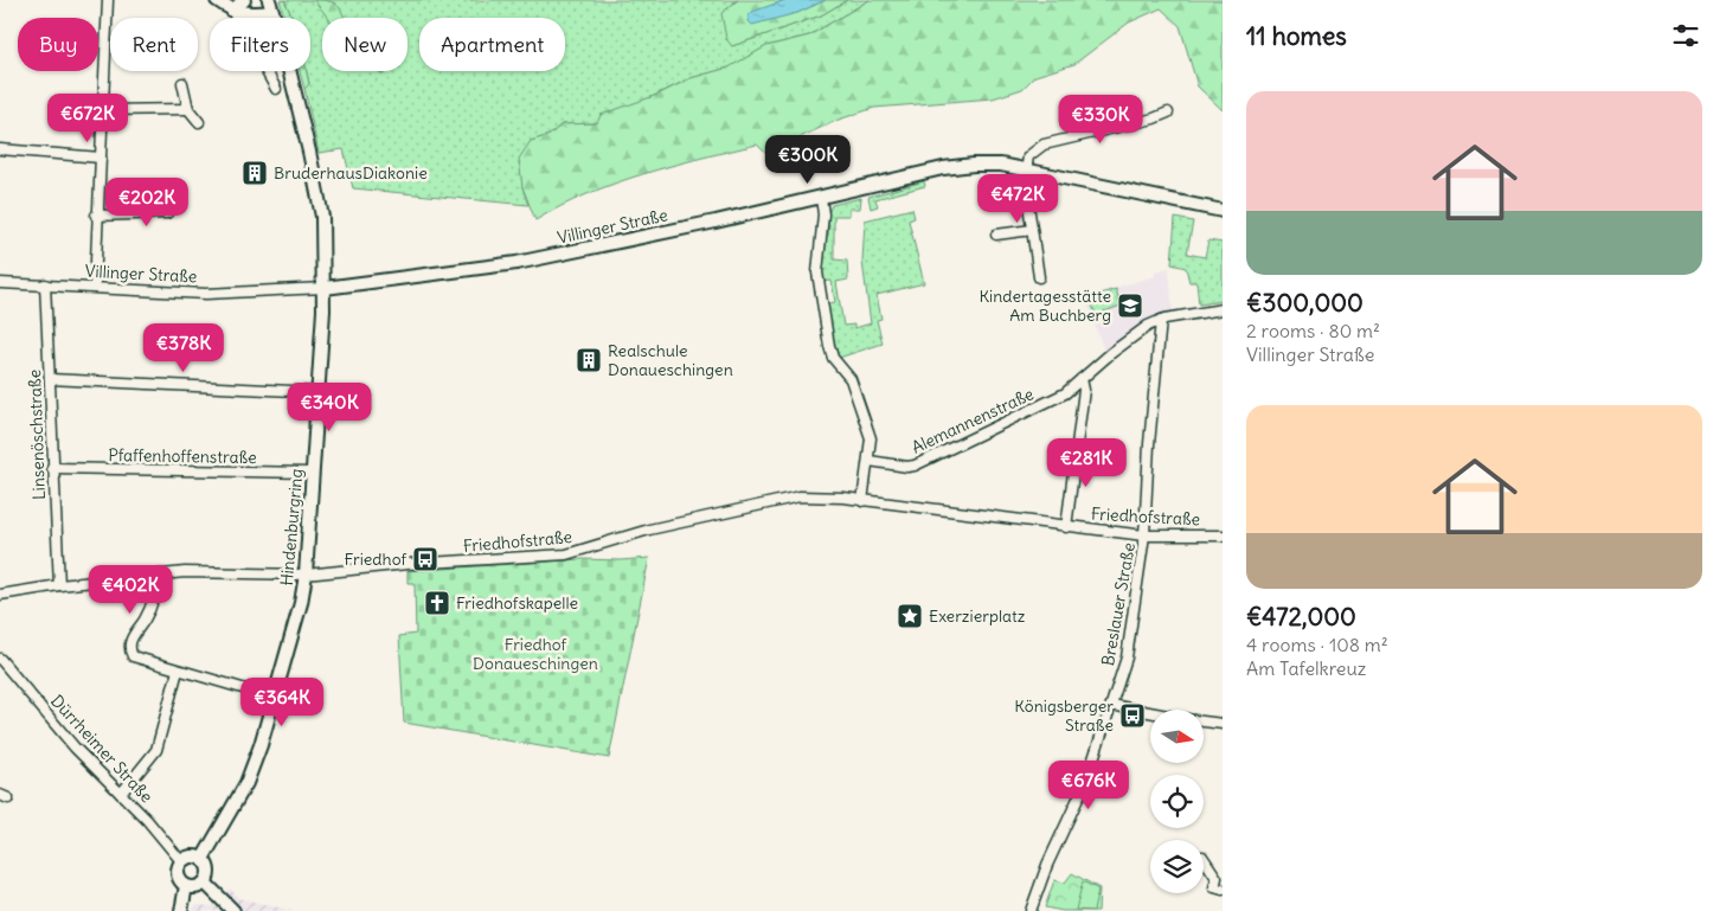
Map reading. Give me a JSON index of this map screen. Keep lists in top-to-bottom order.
{
  "streets": {
    "main road": ["Villinger Straße", "Hindenburgring"],
    "street": [
      "Alemannenstraße",
      "Linsenöschstraße",
      "Pfaffenhoffenstraße",
      "Friedhofstraße",
      "Breslauer Straße",
      "Dürrheimer Straße"
    ]
  },
  "crossings": [
    ["Villinger Straße", "Linsenöschstraße"],
    ["Villinger Straße", "Hindenburgring"],
    ["Alemannenstraße", "Friedhofstraße"],
    ["Alemannenstraße", "Breslauer Straße"],
    ["Linsenöschstraße", "Pfaffenhoffenstraße"],
    ["Linsenöschstraße", "Friedhofstraße"],
    ["Pfaffenhoffenstraße", "Hindenburgring"],
    ["Friedhofstraße", "Hindenburgring"],
    ["Friedhofstraße", "Breslauer Straße"],
    ["Hindenburgring", "Dürrheimer Straße"]
  ],
  "parks": ["Friedhof Donaueschingen"],
  "places": {
    "building": ["BruderhausDiakonie", "Realschule Donaueschingen"],
    "school or university": ["Kindertagesstätte Am Buchberg"],
    "bus stop": ["Friedhof", "Königsberger Straße"],
    "church": ["Friedhofskapelle"],
    "place": ["Exerzierplatz"]
  },
  "north": "right",
  "page": {
    "heading": "11 homes",
    "chip": [
      "Buy",
      "Rent",
      "Filters",
      "New",
      "Apartment"
    ],
    "list": [
      {
        "name": "€300,000",
        "note": "2 rooms · 80 m² · Villinger Straße"
      },
      {
        "name": "€472,000",
        "note": "4 rooms · 108 m² · Am Tafelkreuz"
      }
    ],
    "price": [
      "€672K",
      "€330K",
      "€300K",
      "€472K",
      "€202K",
      "€378K",
      "€340K",
      "€281K",
      "€402K",
      "€364K",
      "€676K"
    ]
  }
}
